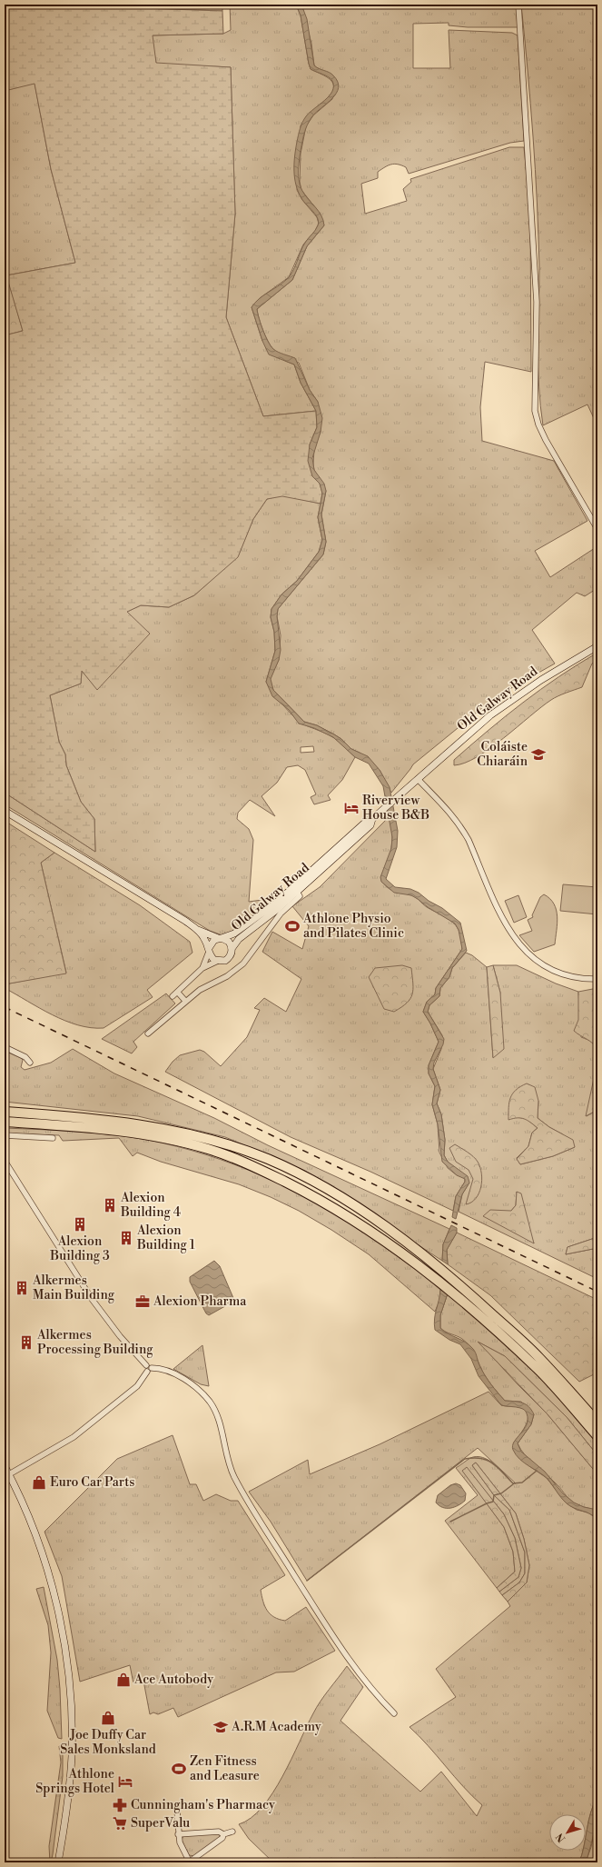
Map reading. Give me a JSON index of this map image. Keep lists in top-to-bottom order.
{
  "streets": {
    "main road": ["Old Galway Road"]
  },
  "places": {
    "school or university": ["Coláiste Chiaráin", "A.R.M Academy"],
    "hotel": ["Riverview House B&B", "Athlone Springs Hotel"],
    "sports": ["Athlone Physio and Pilates Clinic", "Zen Fitness and Leasure"],
    "building": [
      "Alexion Building 4",
      "Alexion Building 3",
      "Alexion Building 1",
      "Alkermes Main Building",
      "Alkermes Processing Building"
    ],
    "office": ["Alexion Pharma"],
    "shop": ["Euro Car Parts", "Ace Autobody", "Joe Duffy Car Sales Monksland"],
    "pharmacy": ["Cunningham's Pharmacy"],
    "supermarket": ["SuperValu"]
  },
  "north": "bottom left"
}
